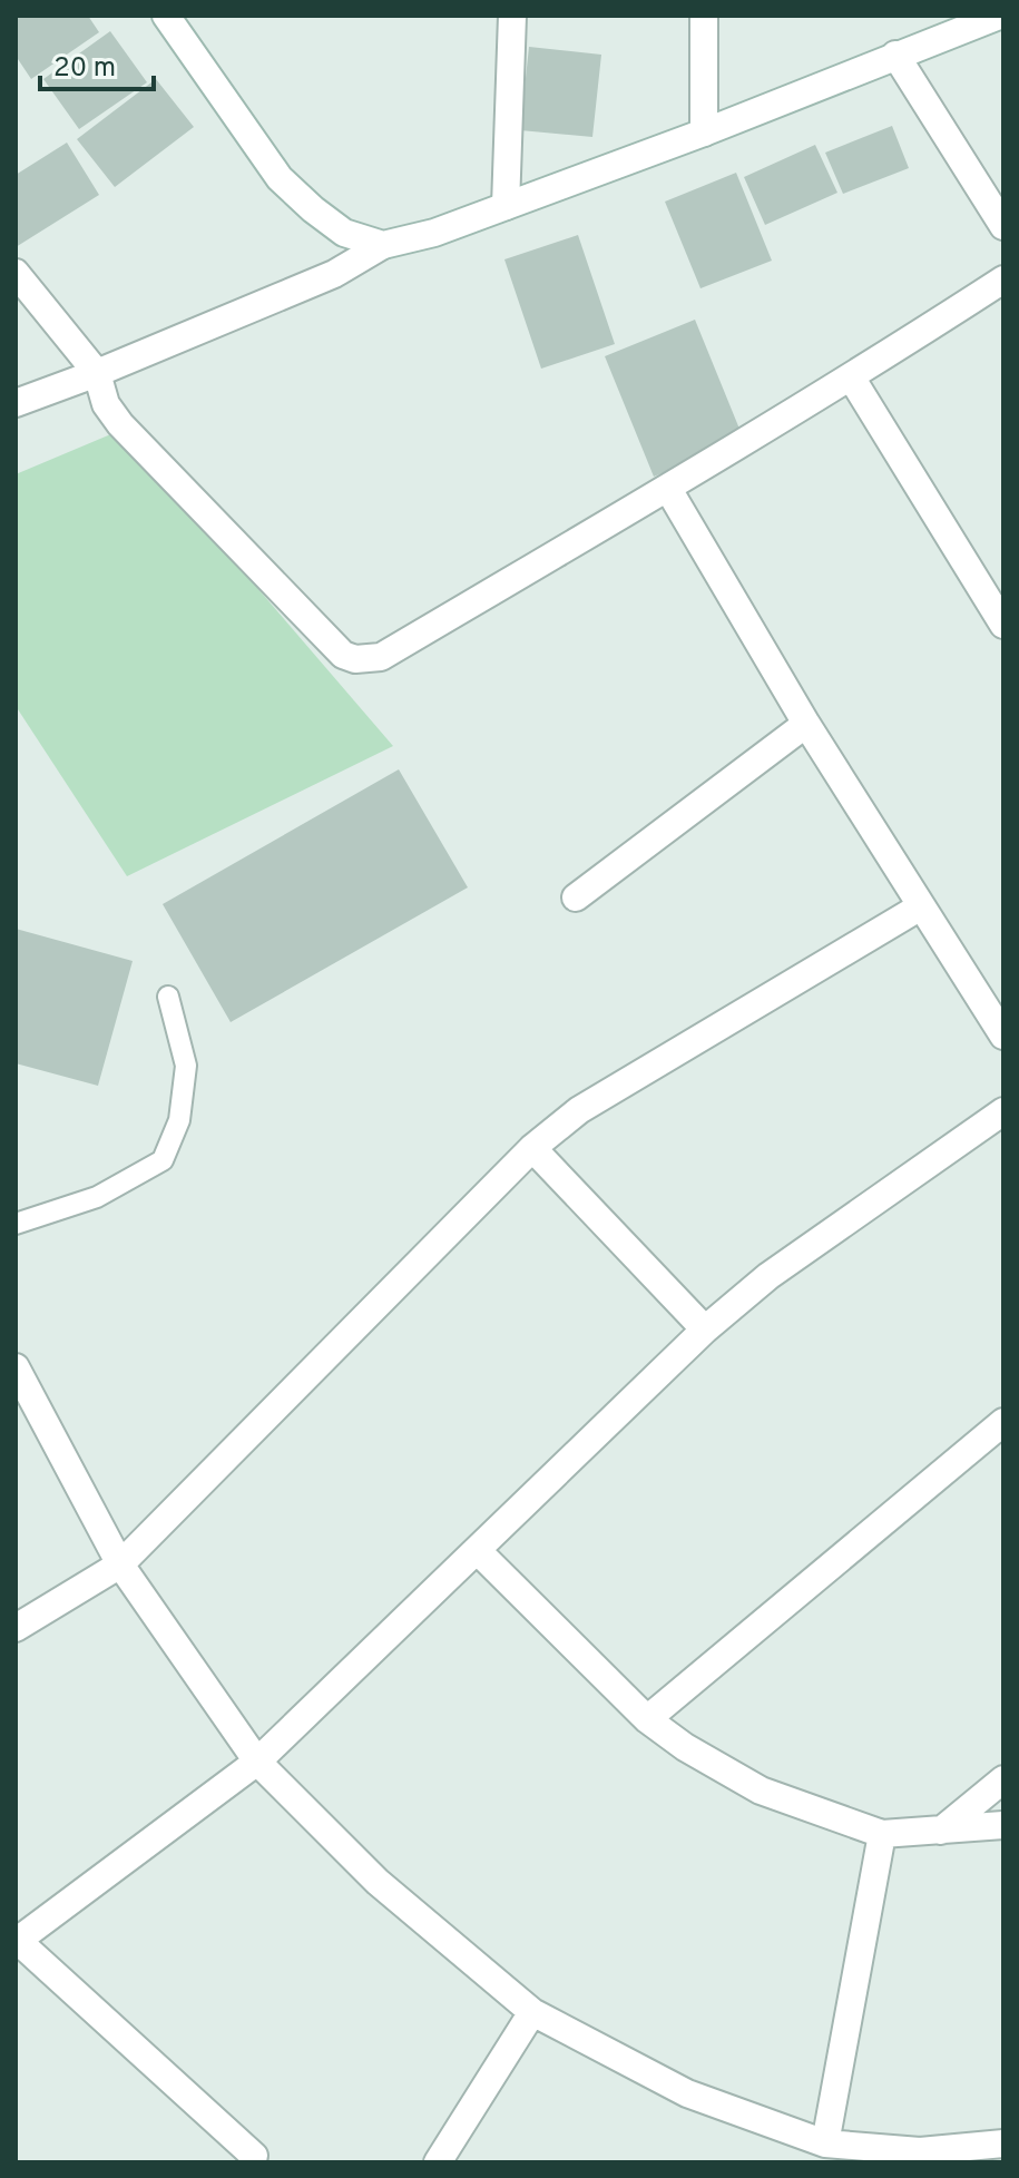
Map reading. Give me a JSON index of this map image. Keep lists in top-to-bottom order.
{
  "scale_bar": "20 m"
}
